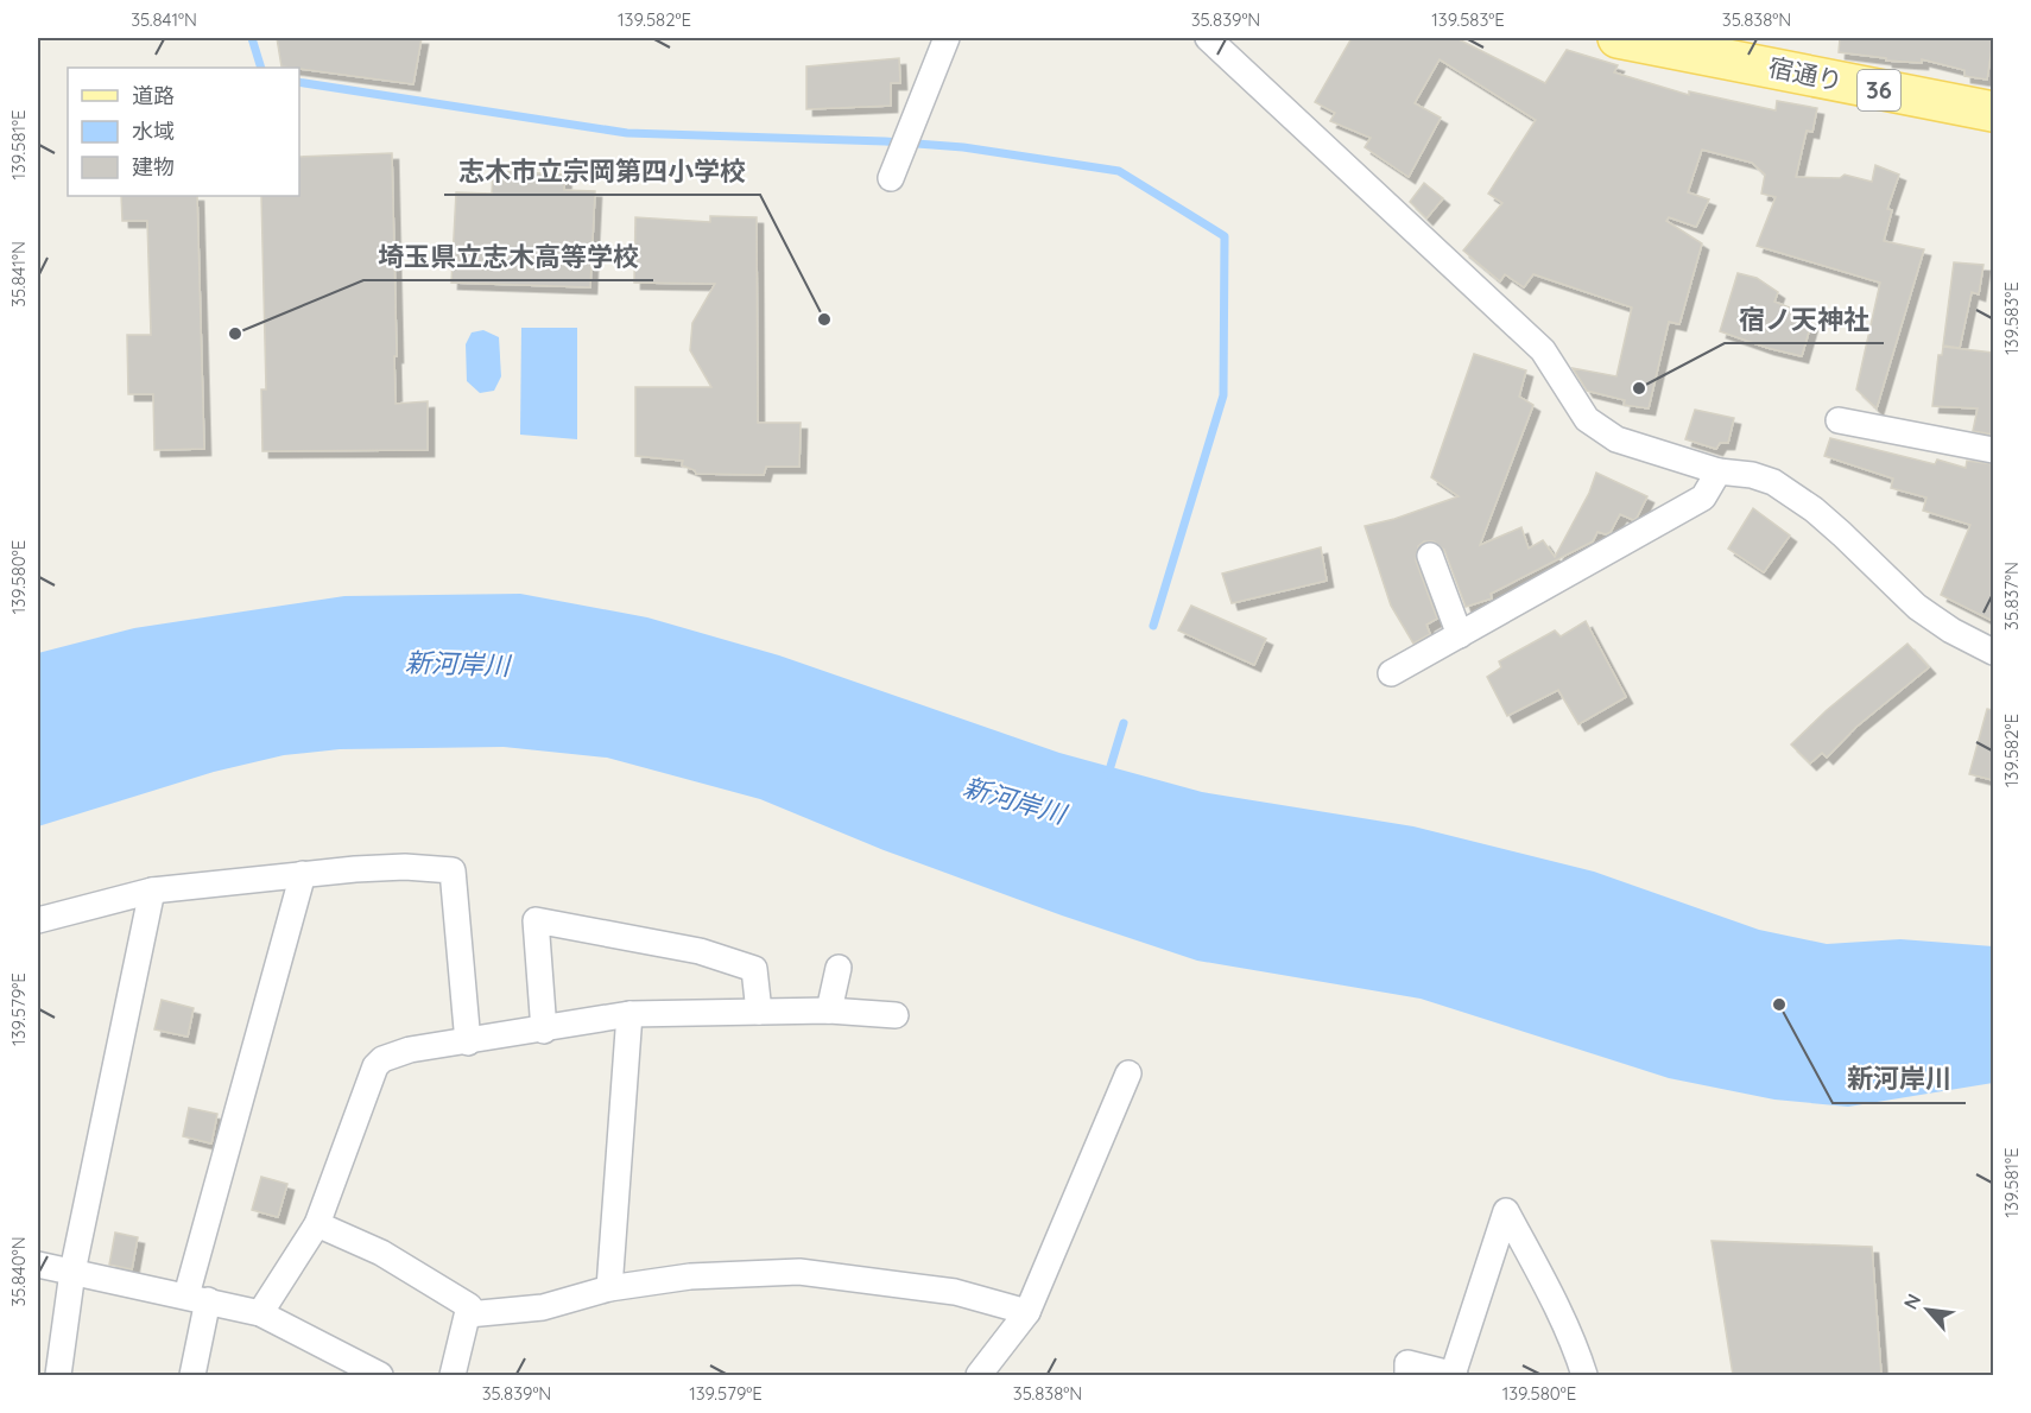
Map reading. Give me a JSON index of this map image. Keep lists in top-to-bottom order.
{
  "streets": {
    "main road": ["宿通り", "36"]
  },
  "water": ["新河岸川"],
  "places": [
    "志木市立宗岡第四小学校",
    "埼玉県立志木高等学校",
    "宿ノ天神社",
    "新河岸川"
  ],
  "legend": ["道路", "水域", "建物"],
  "north": "top left",
  "coordinates": [
    "35.841°N",
    "139.582°E",
    "35.839°N",
    "139.583°E",
    "35.838°N",
    "139.581°E",
    "139.580°E",
    "35.837°N",
    "139.579°E",
    "35.840°N"
  ]
}
